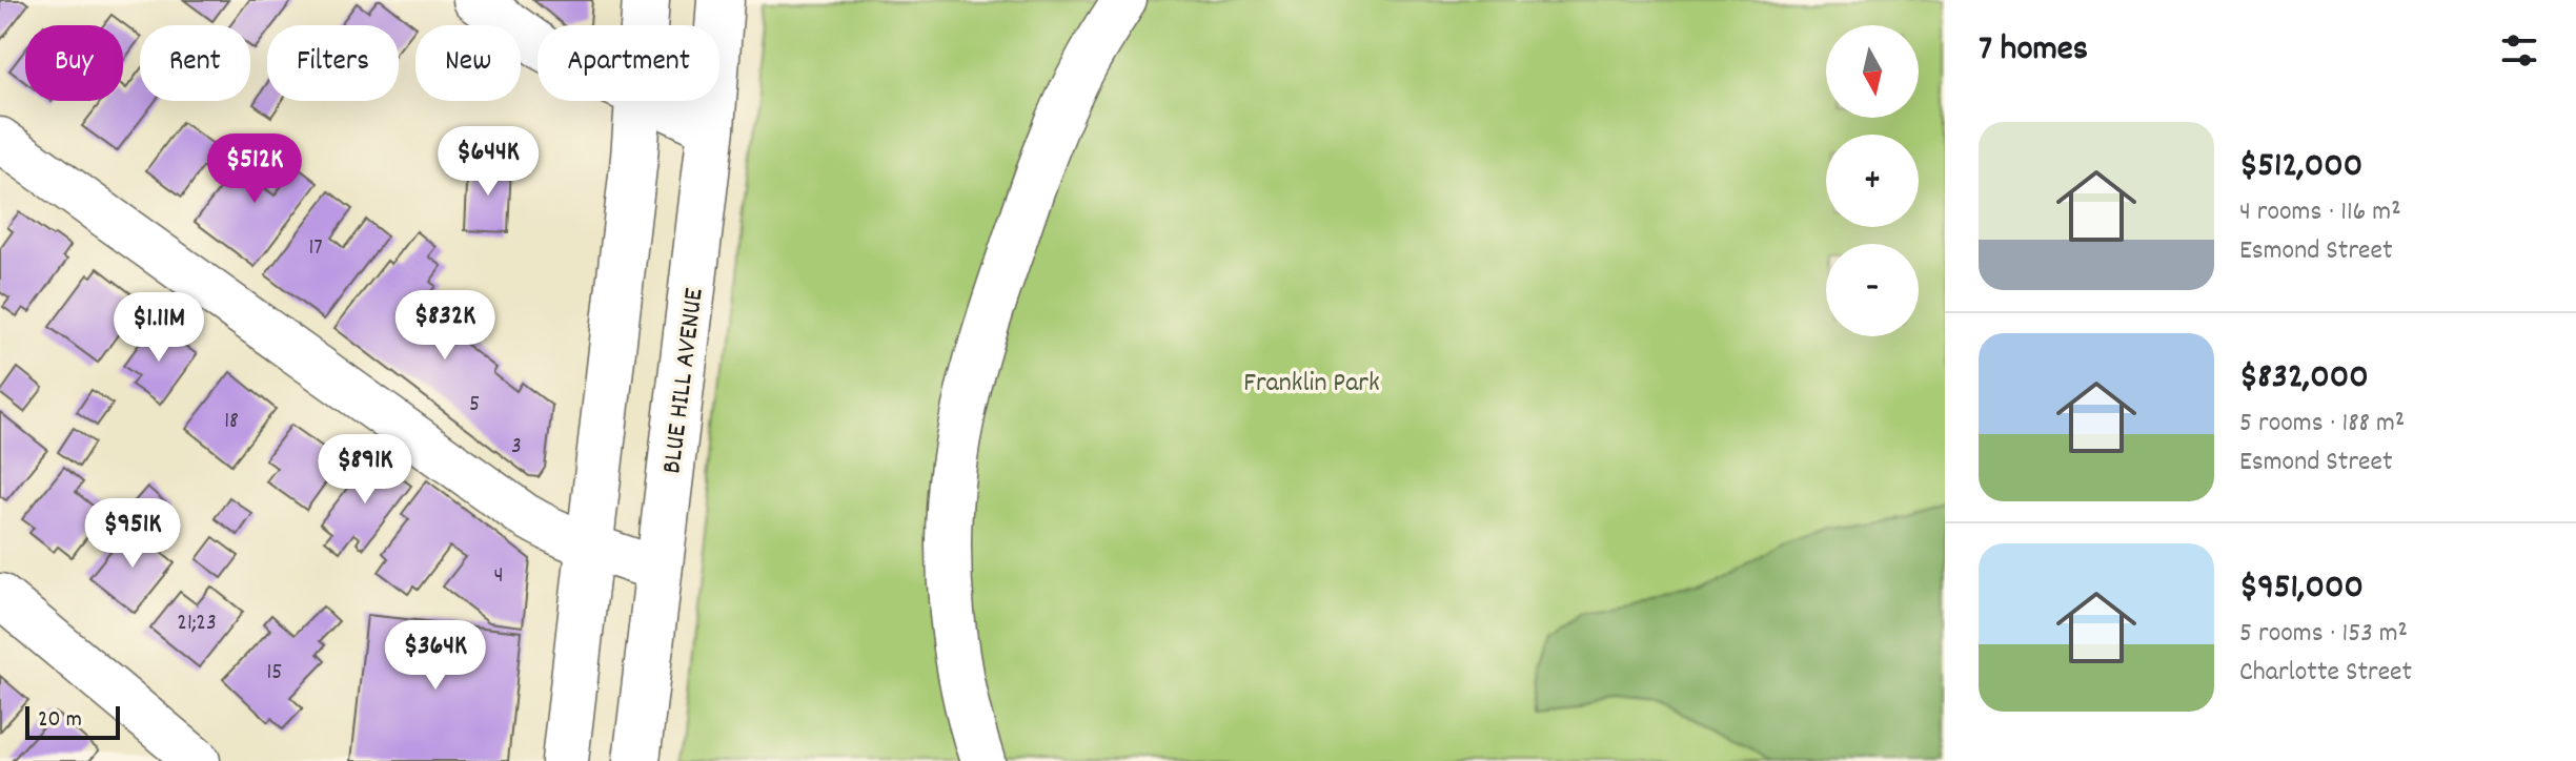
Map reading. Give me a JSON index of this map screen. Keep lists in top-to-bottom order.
{
  "streets": {
    "main road": ["BLUE HILL AVENUE"]
  },
  "parks": ["Franklin Park"],
  "house_numbers": [
    "17",
    "5",
    "18",
    "3",
    "4",
    "21;23",
    "15"
  ],
  "scale_bar": "20 m",
  "north": "bottom",
  "page": {
    "heading": "7 homes",
    "map_buttons": ["+", "−"],
    "chip": [
      "Buy",
      "Rent",
      "Filters",
      "New",
      "Apartment"
    ],
    "list": [
      {
        "name": "$512,000",
        "note": "4 rooms · 116 m² · Esmond Street"
      },
      {
        "name": "$832,000",
        "note": "5 rooms · 188 m² · Esmond Street"
      },
      {
        "name": "$951,000",
        "note": "5 rooms · 153 m² · Charlotte Street"
      }
    ],
    "price": [
      "$644K",
      "$512K",
      "$832K",
      "$1.11M",
      "$891K",
      "$951K",
      "$364K"
    ],
    "scale": "20 m"
  }
}
